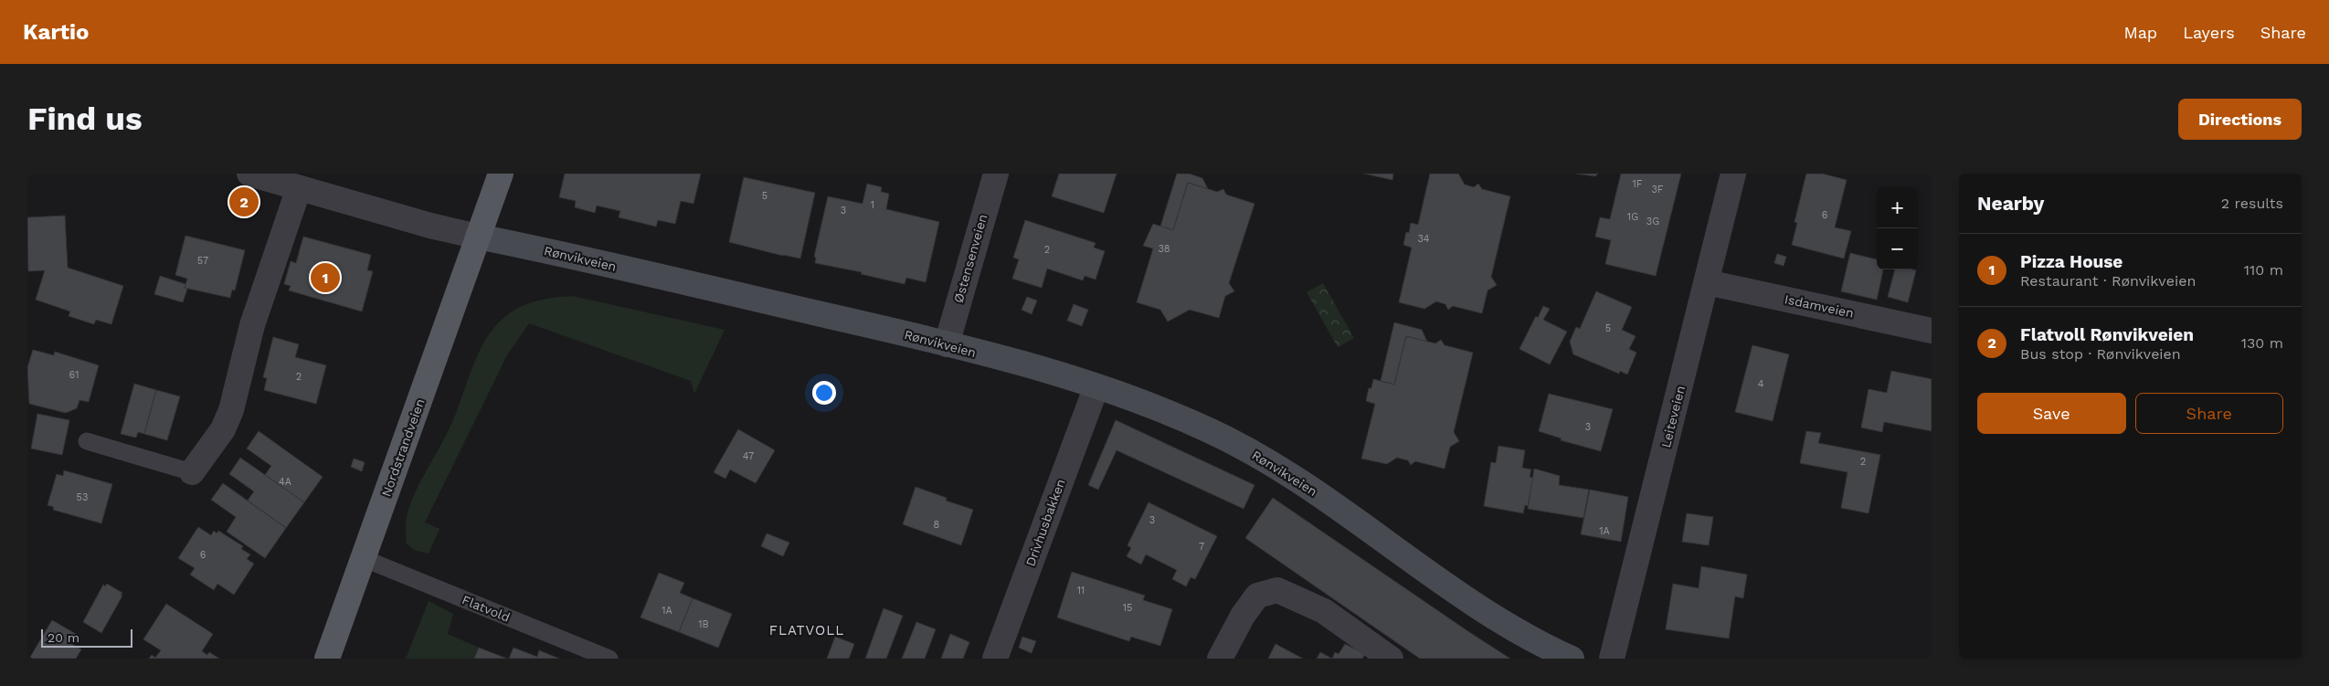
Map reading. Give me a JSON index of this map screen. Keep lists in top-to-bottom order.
{
  "streets": {
    "main road": ["Nordstrandveien"],
    "street": [
      "Rønvikveien",
      "Østensenveien",
      "Isdamveien",
      "Leiteveien",
      "Drivhusbakken"
    ],
    "lane": ["Flatvold"]
  },
  "crossings": [
    ["Rønvikveien", "Østensenveien"],
    ["Rønvikveien", "Nordstrandveien"],
    ["Rønvikveien", "Drivhusbakken"],
    ["Isdamveien", "Leiteveien"],
    ["Nordstrandveien", "Flatvold"]
  ],
  "districts": ["FLATVOLL"],
  "house_numbers": [
    "1F",
    "3F",
    "5",
    "1",
    "3",
    "6",
    "1G",
    "3G",
    "34",
    "38",
    "2",
    "57",
    "5",
    "61",
    "2",
    "4",
    "3",
    "47",
    "2",
    "4A",
    "53",
    "3",
    "8",
    "1A",
    "7",
    "6",
    "11",
    "15",
    "1A",
    "1B"
  ],
  "scale_bar": "20 m",
  "page": {
    "header": "Kartio",
    "nav": ["Map", "Layers", "Share"],
    "buttons": [
      "Directions",
      ["Save", "Share"]
    ],
    "title": "Find us",
    "heading": ["Nearby", "2 results"],
    "pins": ["2", "1"],
    "map_buttons": ["+", "−"],
    "list": [
      {
        "mark": "1",
        "name": "Pizza House",
        "note": "Restaurant · Rønvikveien",
        "value": "110 m"
      },
      {
        "mark": "2",
        "name": "Flatvoll Rønvikveien",
        "note": "Bus stop · Rønvikveien",
        "value": "130 m"
      }
    ],
    "scale": "20 m"
  }
}
